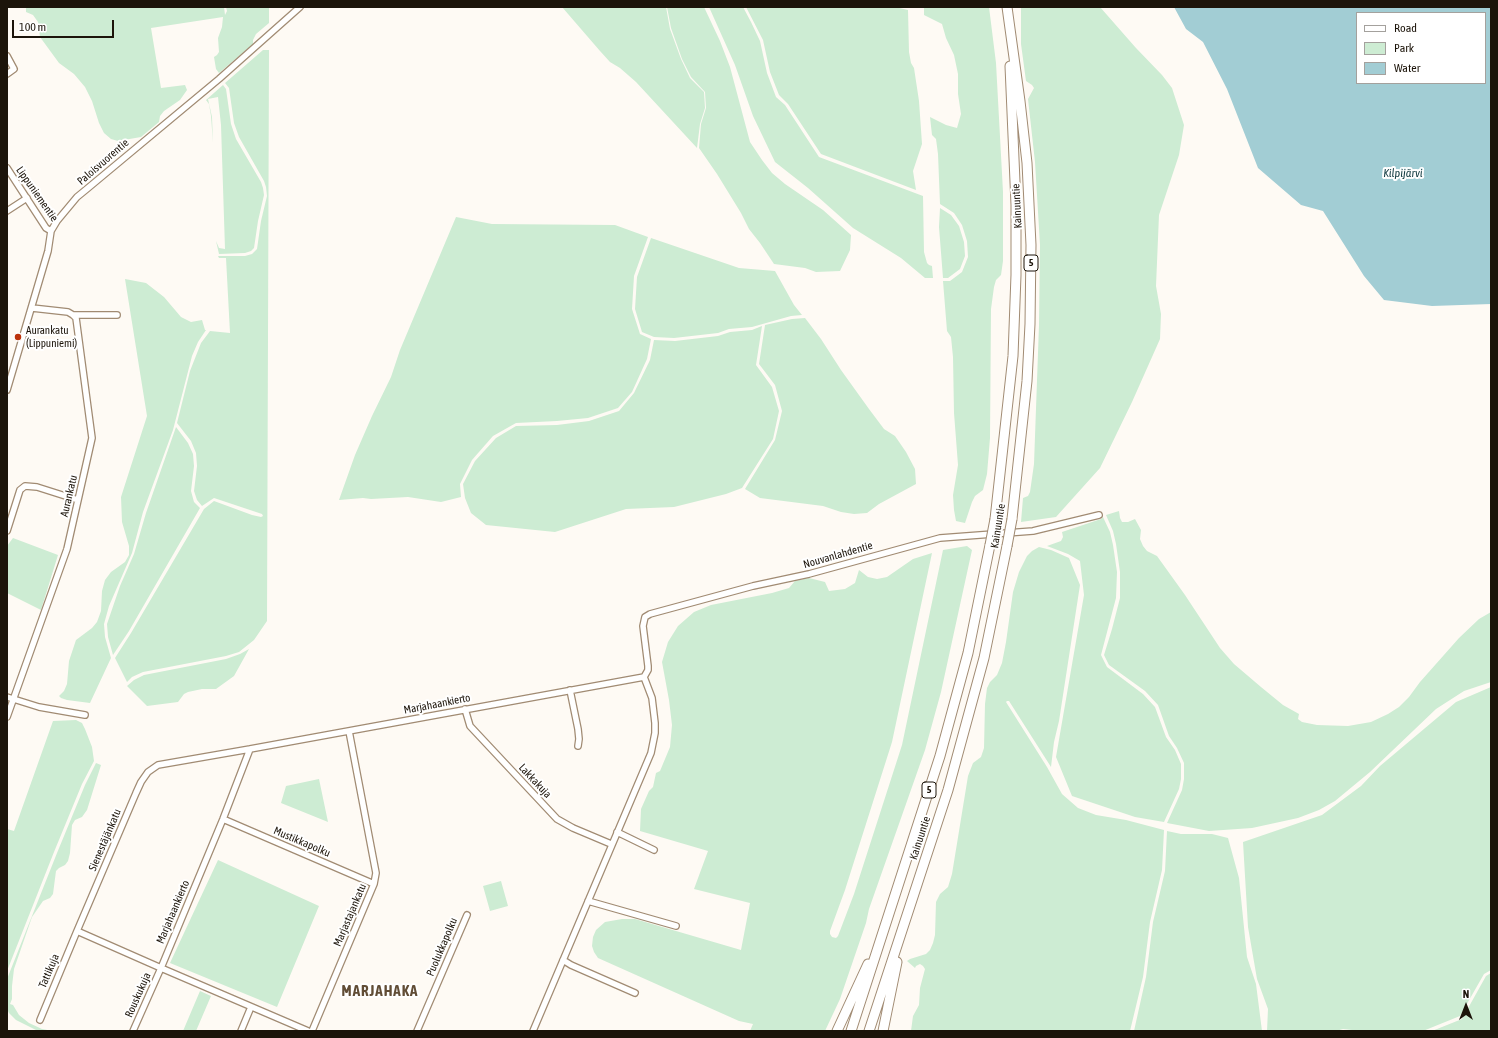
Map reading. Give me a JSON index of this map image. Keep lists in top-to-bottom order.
{
  "streets": {
    "highway": ["Kainuuntie", "5"],
    "street": [
      "Paloisvuorentie",
      "Lippuniementie",
      "Aurankatu",
      "Nouvanlahdentie",
      "Marjahaankierto",
      "Lakkakuja",
      "Sienestäjänkatu",
      "Mustikkapolku",
      "Marjastajankatu",
      "Puolukkapolku",
      "Tattikuja",
      "Rouskukuja"
    ]
  },
  "crossings": [
    ["Paloisvuorentie", "Lippuniementie"],
    ["Nouvanlahdentie", "Marjahaankierto"],
    ["Marjahaankierto", "Lakkakuja"],
    ["Marjahaankierto", "Sienestäjänkatu"],
    ["Marjahaankierto", "Mustikkapolku"],
    ["Marjahaankierto", "Marjastajankatu"],
    ["Marjahaankierto", "Rouskukuja"],
    ["Sienestäjänkatu", "Tattikuja"],
    ["Mustikkapolku", "Marjastajankatu"]
  ],
  "districts": ["MARJAHAKA"],
  "water": ["Kilpijärvi"],
  "places": ["Aurankatu (Lippuniemi)"],
  "legend": ["Road", "Park", "Water"],
  "scale_bar": "100 m",
  "north": "top"
}
